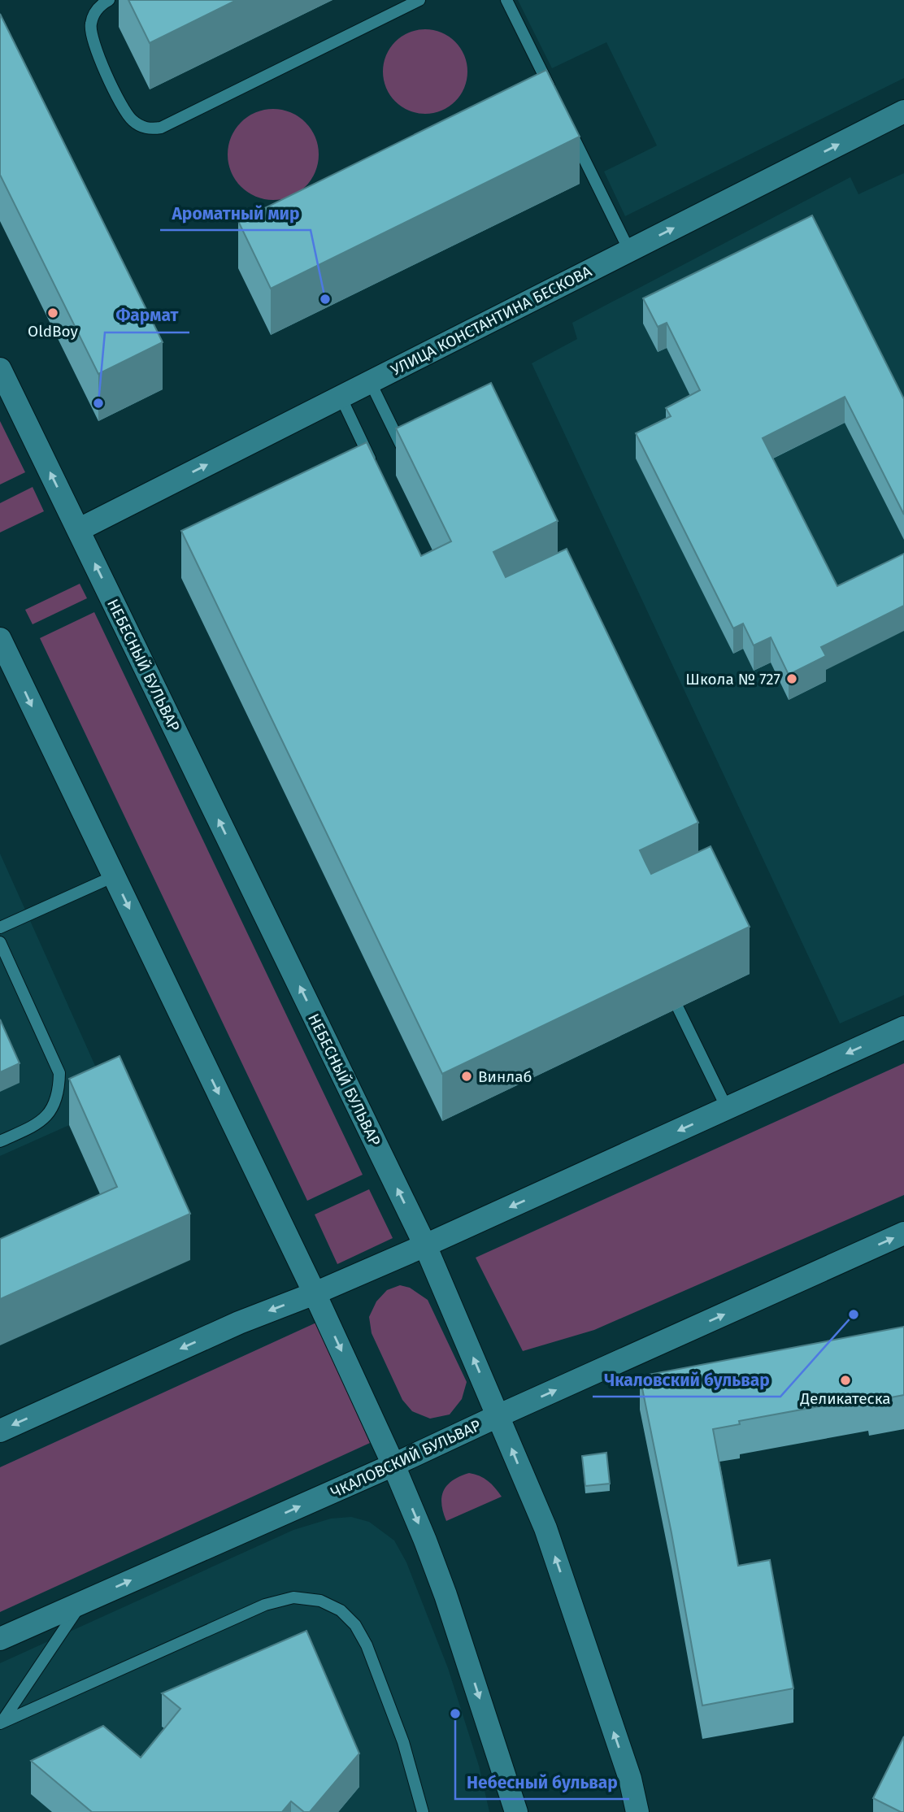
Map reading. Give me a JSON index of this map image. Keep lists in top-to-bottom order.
{
  "streets": {
    "street": ["УЛИЦА КОНСТАНТИНА БЕСКОВА", "НЕБЕСНЫЙ БУЛЬВАР", "ЧКАЛОВСКИЙ БУЛЬВАР"]
  },
  "crossings": [
    ["УЛИЦА КОНСТАНТИНА БЕСКОВА", "НЕБЕСНЫЙ БУЛЬВАР"],
    ["НЕБЕСНЫЙ БУЛЬВАР", "ЧКАЛОВСКИЙ БУЛЬВАР"]
  ],
  "one_way": ["УЛИЦА КОНСТАНТИНА БЕСКОВА"],
  "places": [
    "Ароматный мир",
    "OldBoy",
    "Фармат",
    "Школа № 727",
    "Винлаб",
    "Чкаловский бульвар",
    "Деликатеска",
    "Небесный бульвар"
  ]
}
